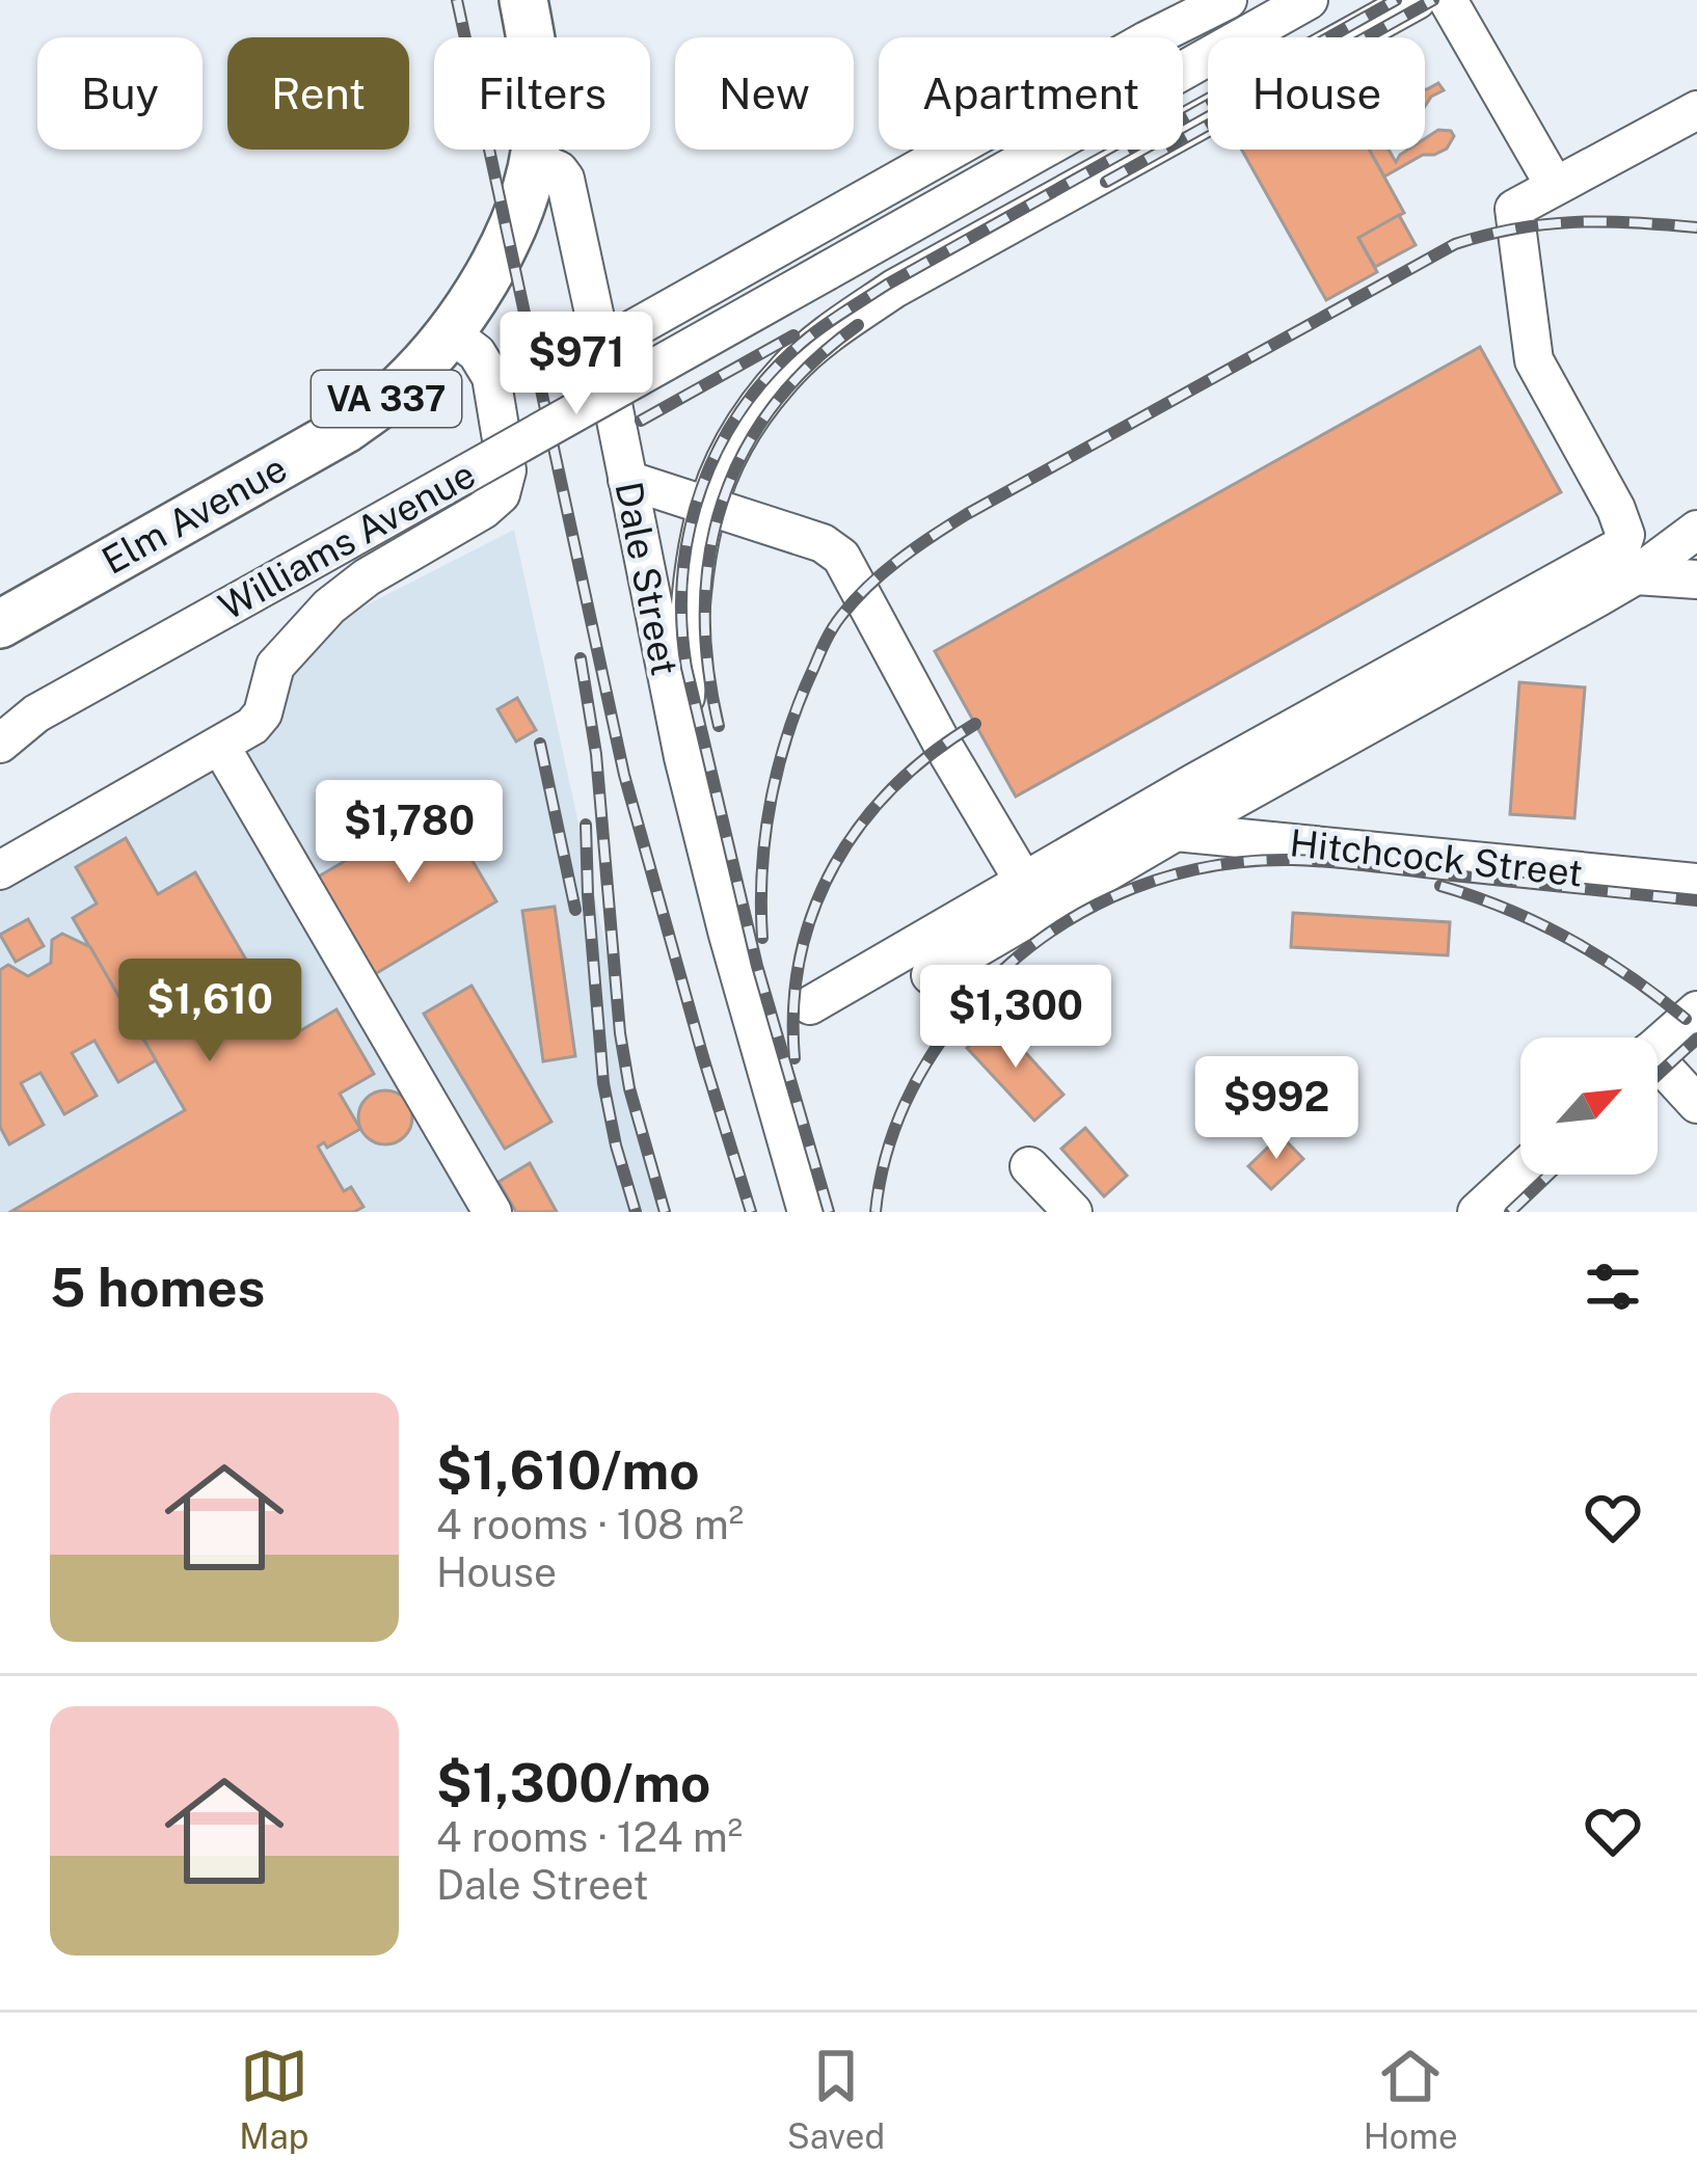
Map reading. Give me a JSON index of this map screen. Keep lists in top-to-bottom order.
{
  "streets": {
    "main road": ["VA 337", "Elm Avenue"],
    "street": ["Williams Avenue", "Dale Street", "Hitchcock Street"]
  },
  "crossings": [
    ["Elm Avenue", "Dale Street"]
  ],
  "north": "top right",
  "page": {
    "chip": [
      "Buy",
      "Rent",
      "Filters",
      "New",
      "Apartment",
      "House"
    ],
    "price": [
      "$971",
      "$1,780",
      "$1,610",
      "$1,300",
      "$992"
    ],
    "heading": "5 homes",
    "list": [
      {
        "name": "$1,610/mo",
        "note": "4 rooms · 108 m² · House"
      },
      {
        "name": "$1,300/mo",
        "note": "4 rooms · 124 m² · Dale Street"
      }
    ],
    "tabs": ["Map", "Saved", "Home"]
  }
}
